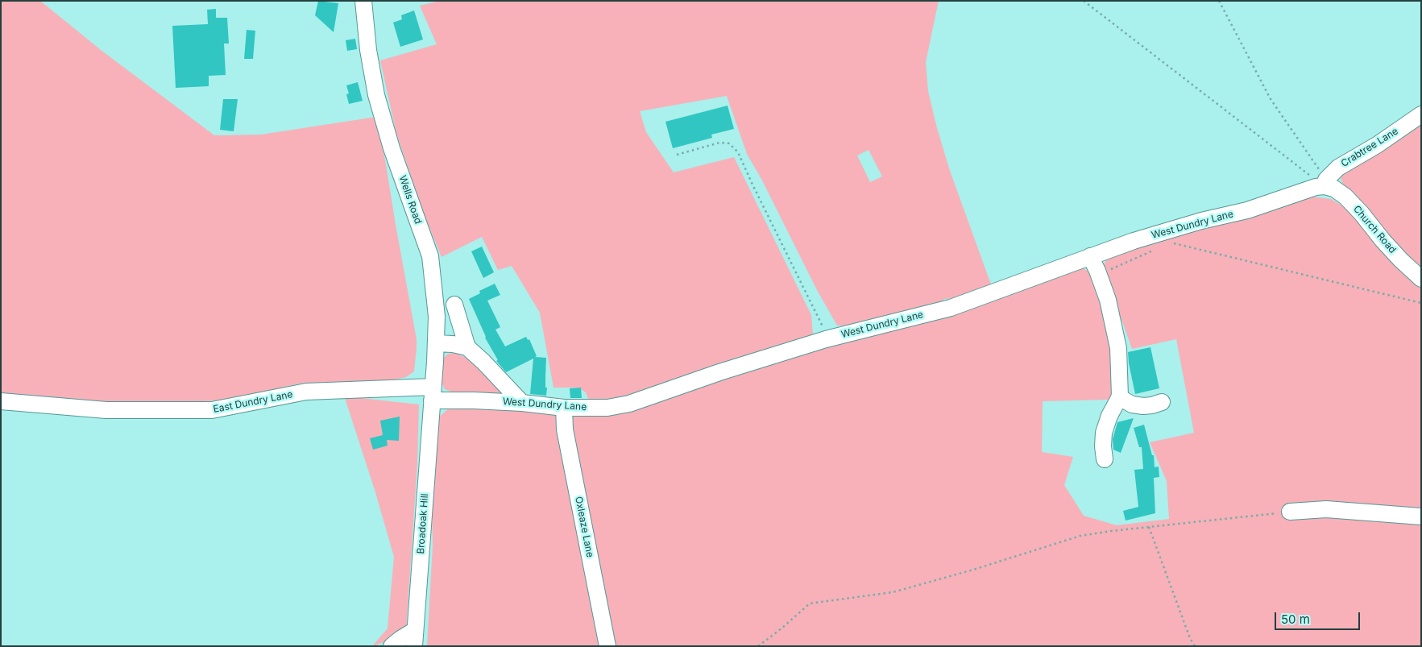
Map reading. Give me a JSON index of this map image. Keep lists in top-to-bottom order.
{
  "streets": {
    "street": [
      "Crabtree Lane",
      "Wells Road",
      "West Dundry Lane",
      "Church Road",
      "East Dundry Lane",
      "Broadoak Hill",
      "Oxleaze Lane"
    ]
  },
  "crossings": [
    ["Crabtree Lane", "West Dundry Lane"],
    ["Crabtree Lane", "Church Road"],
    ["Wells Road", "West Dundry Lane"],
    ["Wells Road", "East Dundry Lane"],
    ["Wells Road", "Broadoak Hill"],
    ["West Dundry Lane", "Church Road"],
    ["West Dundry Lane", "East Dundry Lane"],
    ["West Dundry Lane", "Broadoak Hill"],
    ["West Dundry Lane", "Oxleaze Lane"],
    ["East Dundry Lane", "Broadoak Hill"]
  ],
  "scale_bar": "50 m"
}
